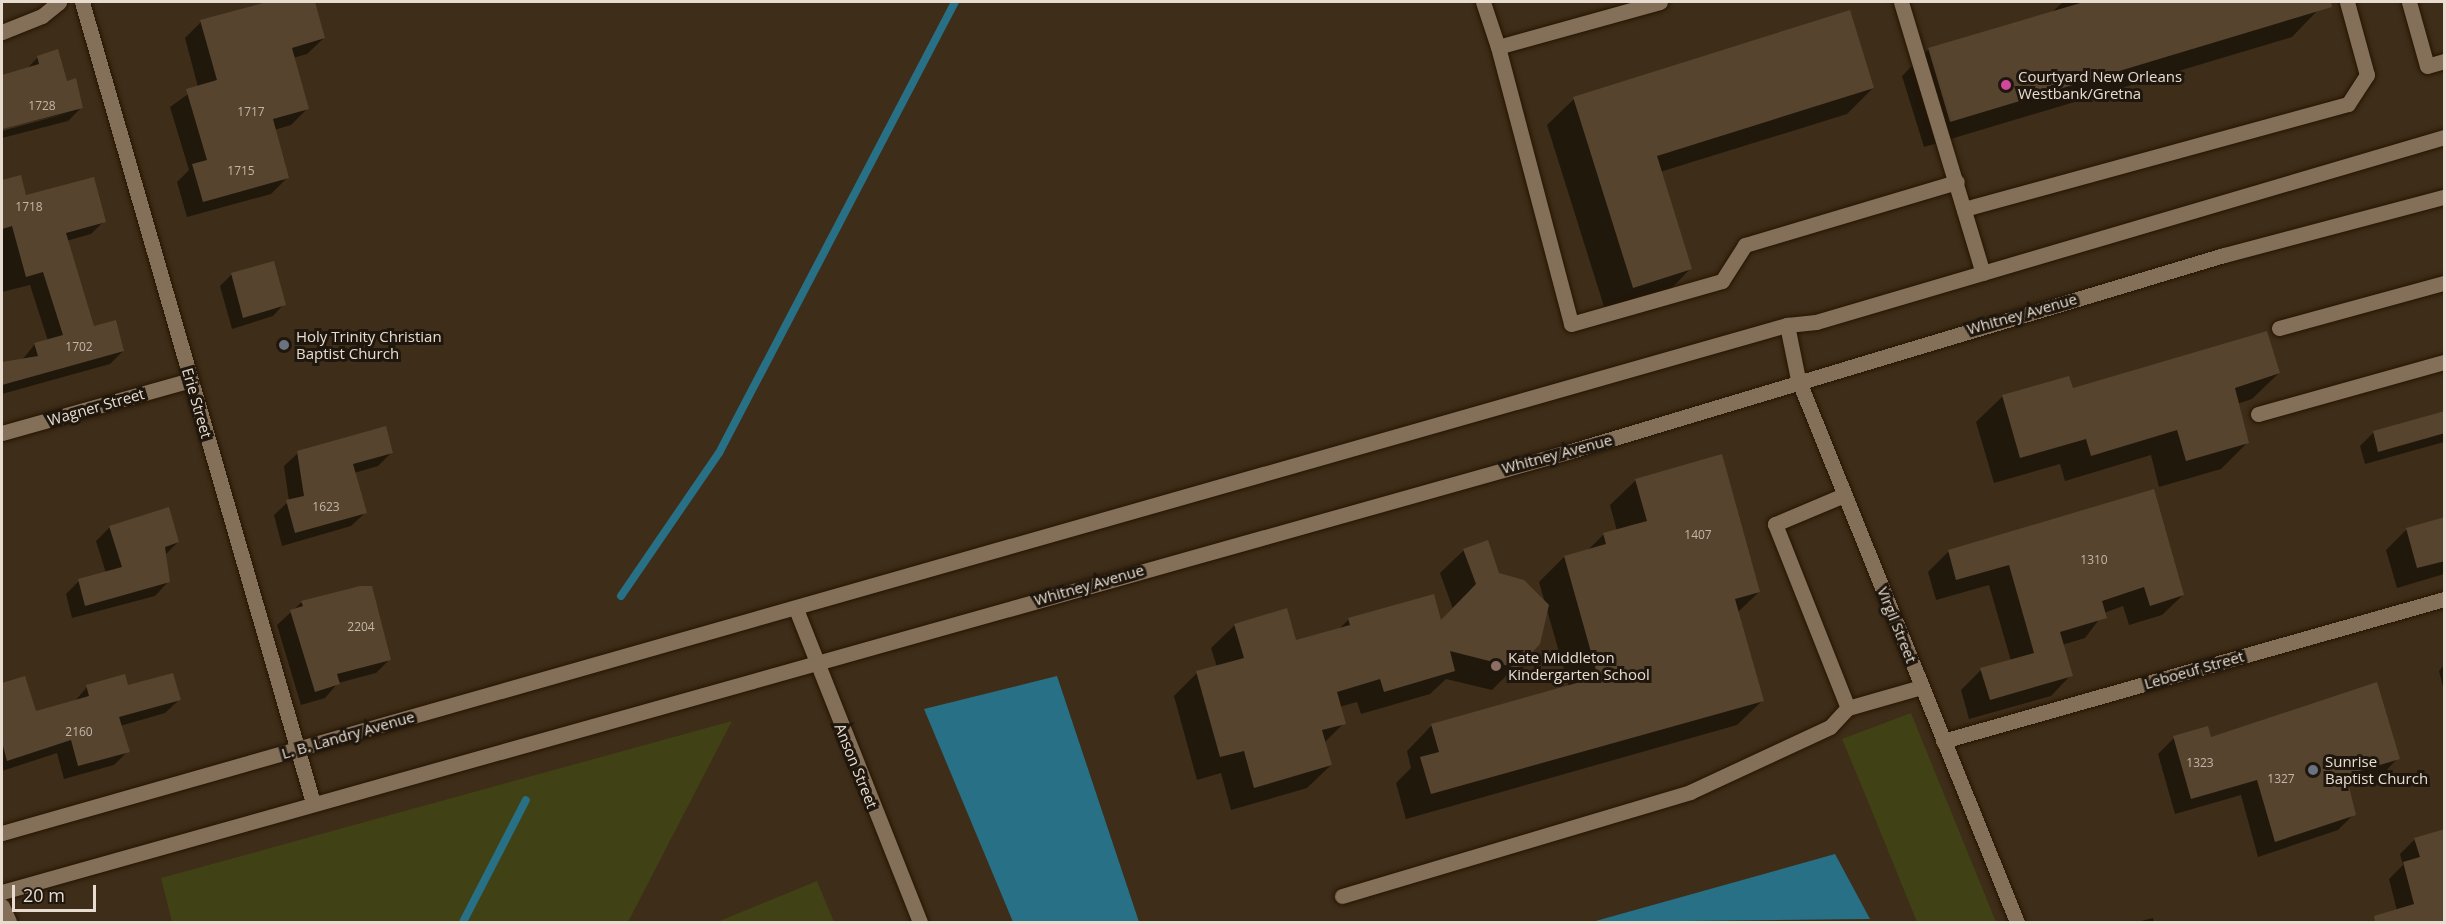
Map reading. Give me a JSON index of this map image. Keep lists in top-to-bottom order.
{
  "streets": {
    "street": [
      "Whitney Avenue",
      "Erie Street",
      "Wagner Street",
      "Virgil Street",
      "Leboeuf Street",
      "L. B. Landry Avenue",
      "Anson Street"
    ]
  },
  "crossings": [
    ["Whitney Avenue", "Erie Street"],
    ["Whitney Avenue", "Virgil Street"],
    ["Whitney Avenue", "Anson Street"],
    ["Erie Street", "Wagner Street"],
    ["Erie Street", "L. B. Landry Avenue"],
    ["Virgil Street", "Leboeuf Street"],
    ["L. B. Landry Avenue", "Anson Street"]
  ],
  "places": [
    "Courtyard New Orleans Westbank/Gretna",
    "Holy Trinity Christian Baptist Church",
    "Kate Middleton Kindergarten School",
    "Sunrise Baptist Church"
  ],
  "house_numbers": [
    "1728",
    "1717",
    "1715",
    "1718",
    "1702",
    "1623",
    "1407",
    "1310",
    "2204",
    "2160",
    "1323",
    "1327"
  ],
  "scale_bar": "20 m"
}
